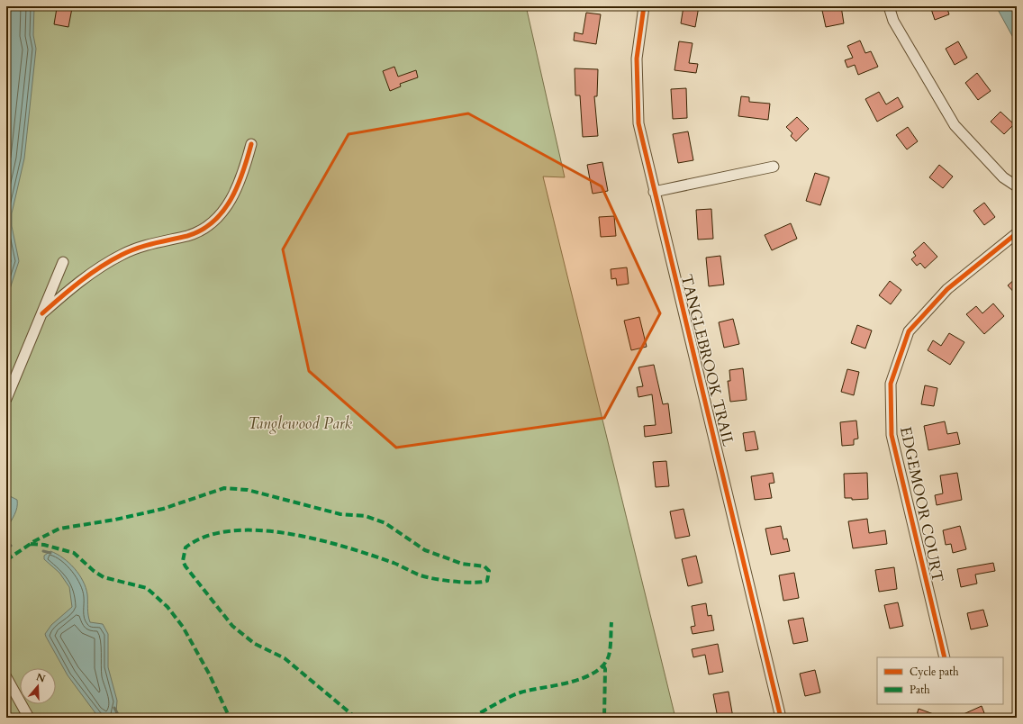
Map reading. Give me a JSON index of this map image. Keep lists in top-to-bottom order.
{
  "streets": {
    "street": ["TANGLEBROOK TRAIL", "EDGEMOOR COURT"]
  },
  "parks": ["Tanglewood Park"],
  "legend": ["Cycle path", "Path"],
  "north": "top"
}
